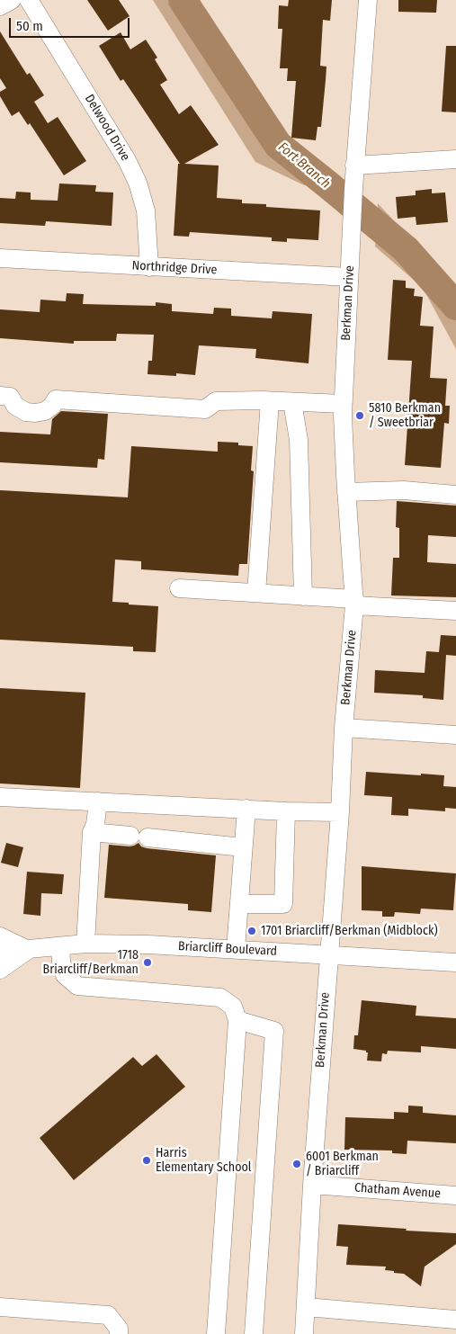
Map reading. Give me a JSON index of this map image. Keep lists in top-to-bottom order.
{
  "streets": {
    "street": [
      "Delwood Drive",
      "Northridge Drive",
      "Berkman Drive",
      "Briarcliff Boulevard",
      "Chatham Avenue"
    ]
  },
  "crossings": [
    ["Delwood Drive", "Northridge Drive"],
    ["Northridge Drive", "Berkman Drive"],
    ["Berkman Drive", "Briarcliff Boulevard"],
    ["Berkman Drive", "Chatham Avenue"]
  ],
  "water": ["Fort Branch"],
  "places": [
    "5810 Berkman / Sweetbriar",
    "1701 Briarcliff/Berkman (Midblock)",
    "1718 Briarcliff/Berkman",
    "Harris Elementary School",
    "6001 Berkman / Briarcliff"
  ],
  "scale_bar": "50 m"
}
